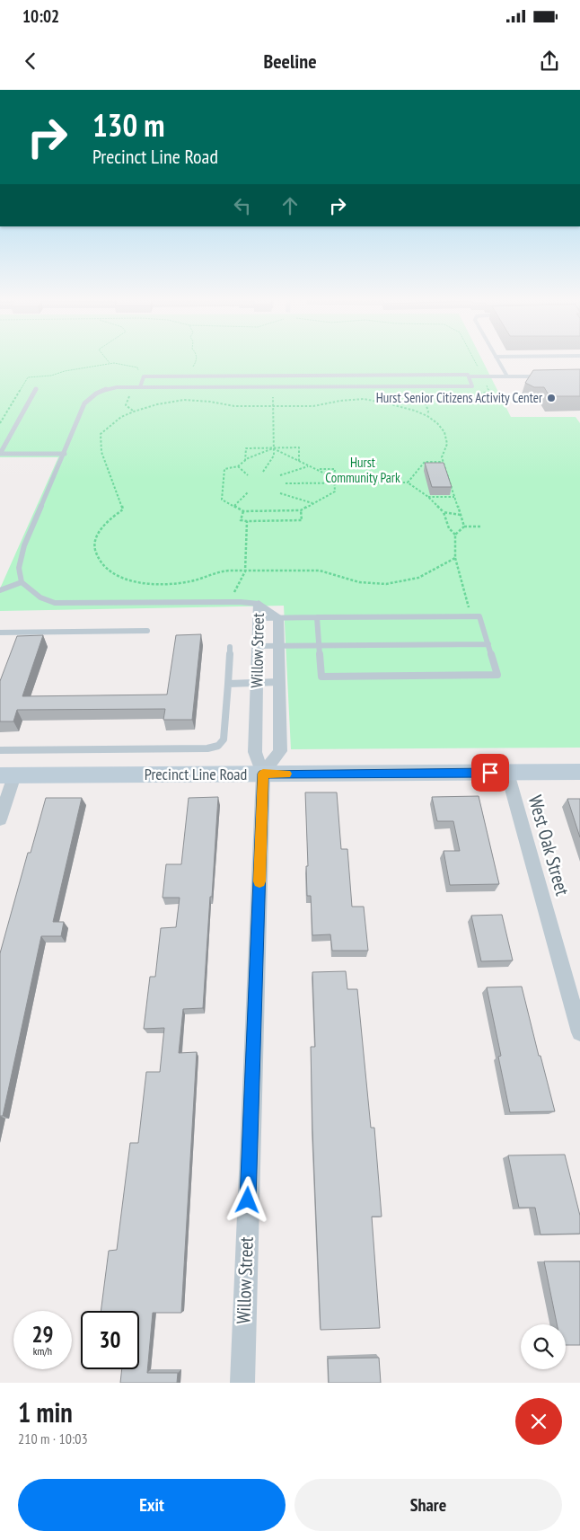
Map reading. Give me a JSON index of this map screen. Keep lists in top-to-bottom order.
{
  "streets": {
    "main road": ["Precinct Line Road"],
    "street": ["Willow Street", "West Oak Street"]
  },
  "crossings": [
    ["Willow Street", "Precinct Line Road"],
    ["Precinct Line Road", "West Oak Street"]
  ],
  "parks": ["Hurst Community Park"],
  "places": ["Hurst Senior Citizens Activity Center"],
  "page": {
    "status": "10:02",
    "header": "Beeline",
    "turn": ["130 m", "Precinct Line Road"],
    "speed": "29 km/h",
    "limit": "30",
    "heading": ["1 min", "210 m · 10:03"],
    "buttons": ["Exit", "Share"]
  }
}
